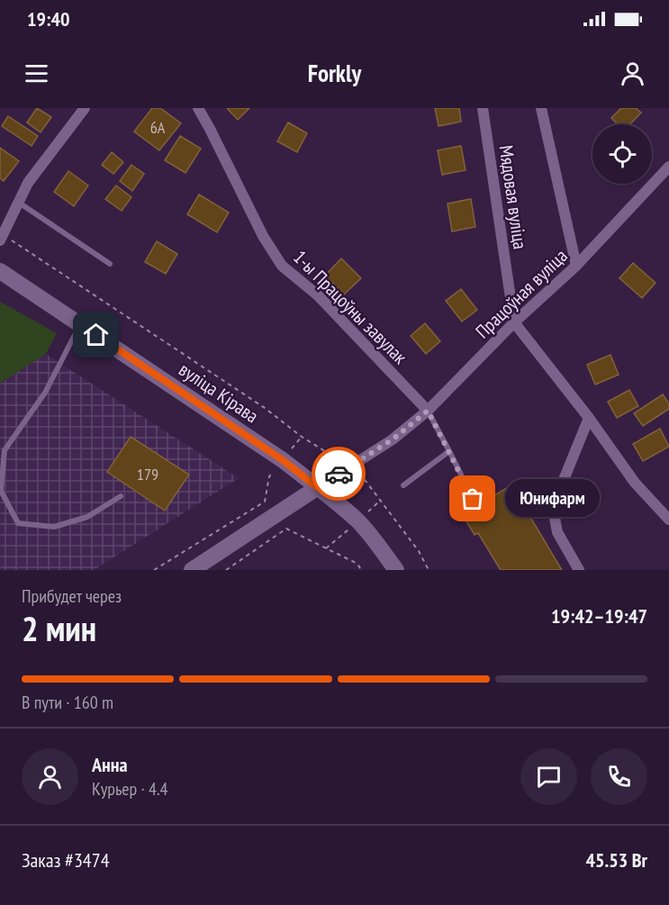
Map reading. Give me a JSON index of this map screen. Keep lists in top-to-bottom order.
{
  "streets": {
    "main road": ["вуліца Кірава"],
    "street": ["Мядовая вуліца", "Працоўная вуліца", "1-ы Працоўны завулак"]
  },
  "crossings": [
    ["Мядовая вуліца", "Працоўная вуліца"],
    ["Працоўная вуліца", "1-ы Працоўны завулак"],
    ["Працоўная вуліца", "вуліца Кірава"]
  ],
  "places": ["Юнифарм"],
  "house_numbers": ["6А", "179"],
  "page": {
    "status": "19:40",
    "header": "Forkly",
    "bubble": "Юнифарм",
    "heading": ["2 мин", "Прибудет через", "19:42–19:47"],
    "panel": [
      "Анна",
      "Курьер · 4.4",
      "Заказ #3474",
      "45.53 Br"
    ],
    "bar": "В пути · 160 m"
  }
}
